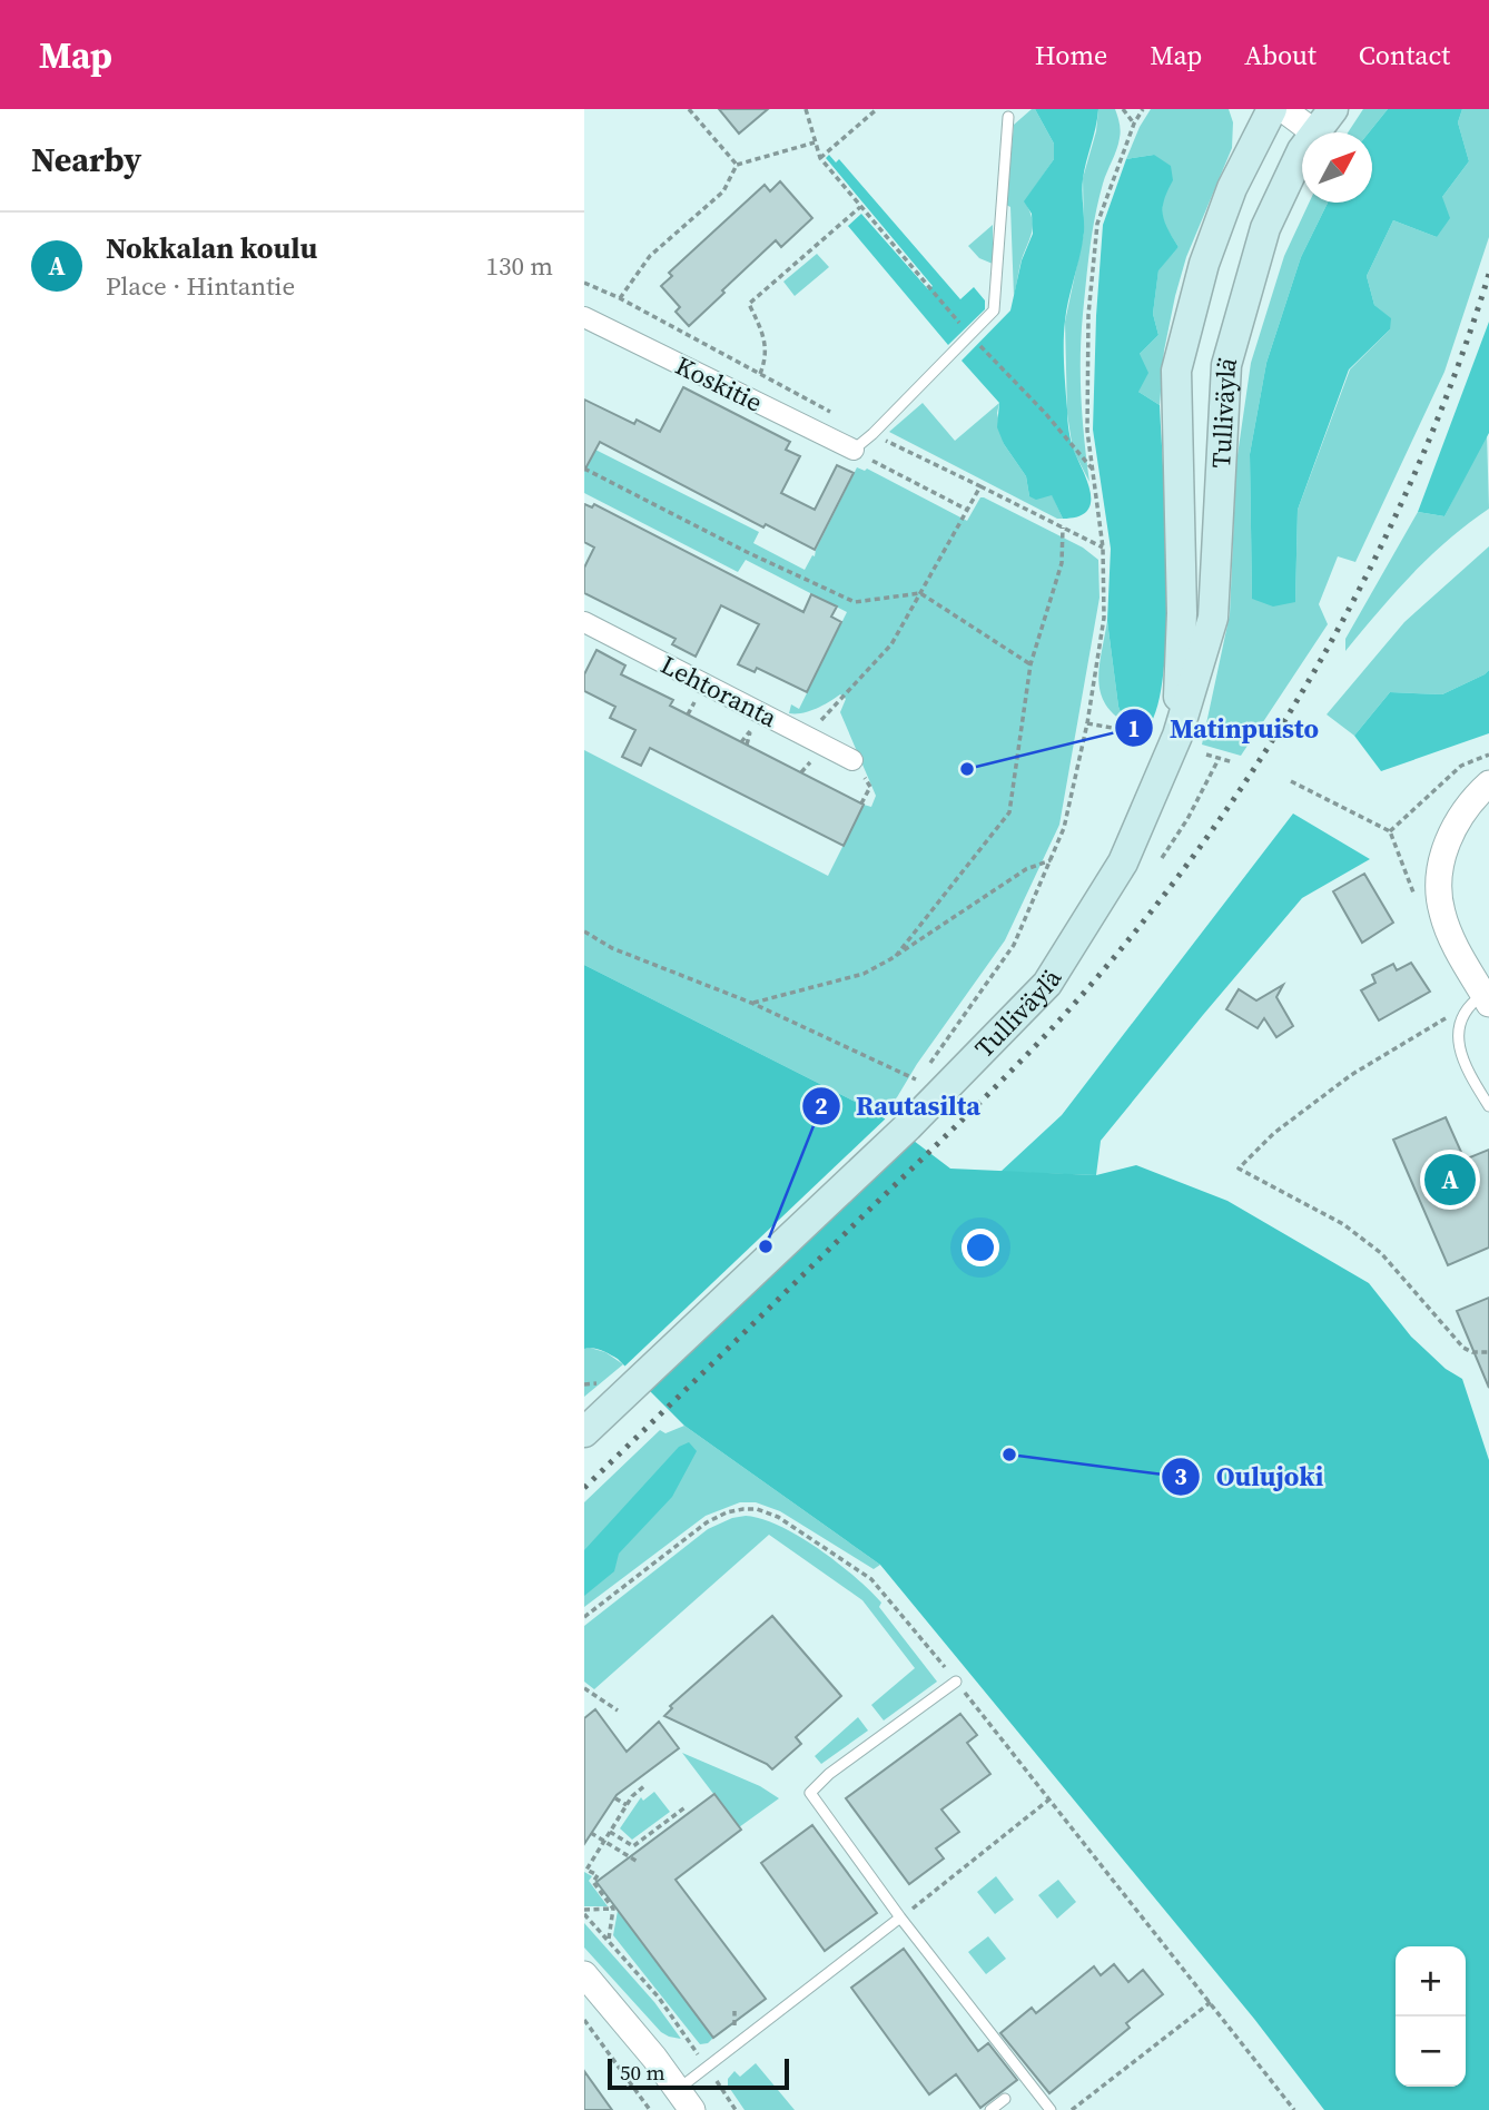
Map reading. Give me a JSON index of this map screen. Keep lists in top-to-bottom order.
{
  "streets": {
    "main road": ["Tulliväylä"],
    "street": ["Koskitie", "Lehtoranta"]
  },
  "places": ["Matinpuisto", "Rautasilta", "Oulujoki"],
  "scale_bar": "50 m",
  "north": "top right",
  "page": {
    "header": "Map",
    "nav": [
      "Home",
      "Map",
      "About",
      "Contact"
    ],
    "heading": "Nearby",
    "list": [
      {
        "mark": "A",
        "name": "Nokkalan koulu",
        "note": "Place · Hintantie",
        "value": "130 m"
      }
    ],
    "pins": "A",
    "map_buttons": ["+", "−"],
    "scale": "50 m"
  }
}
